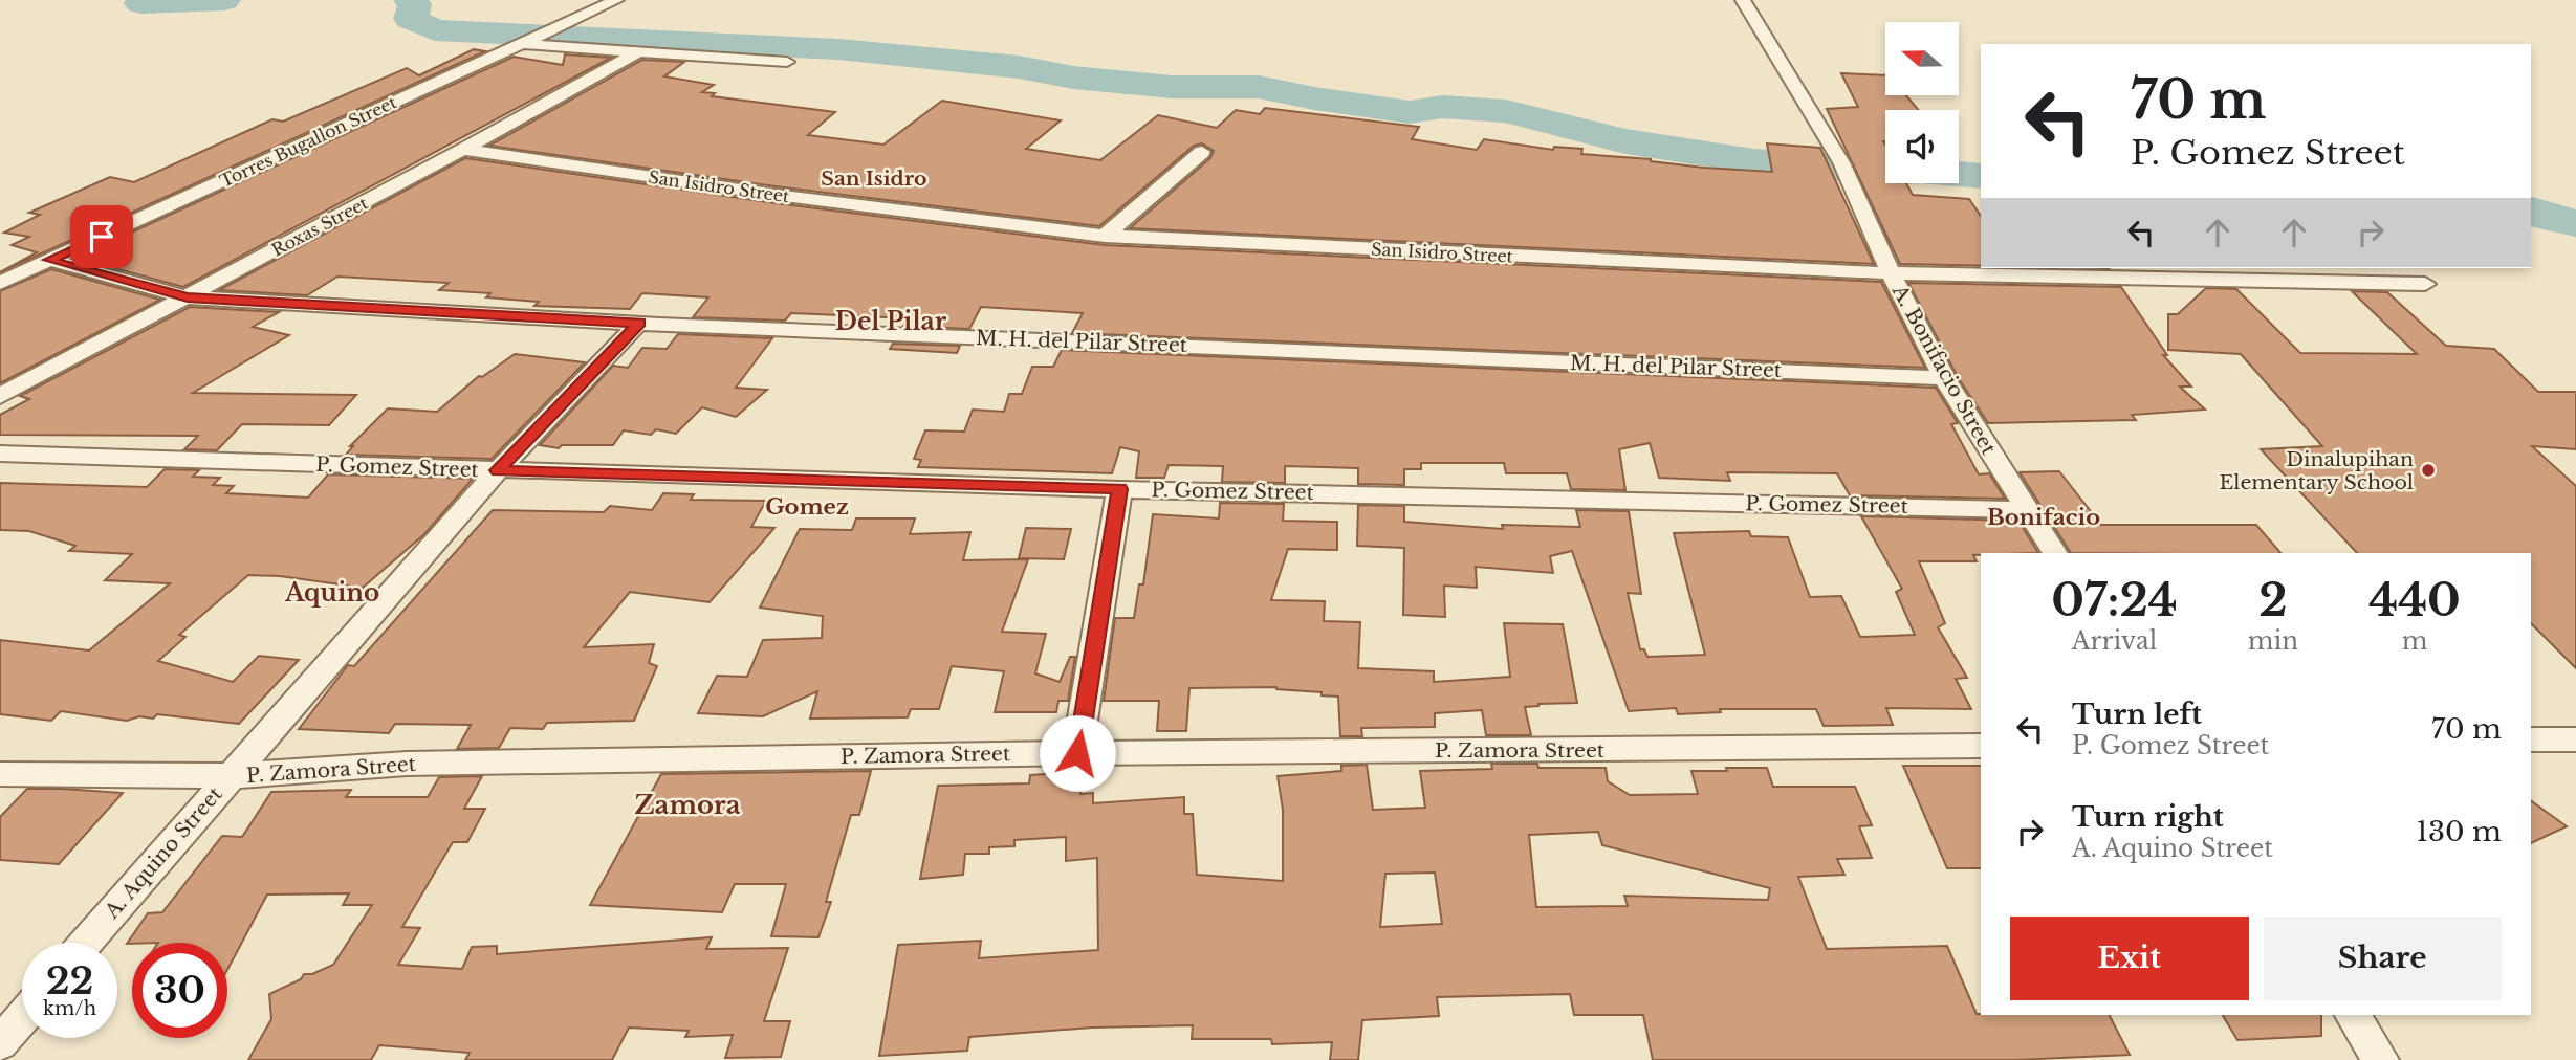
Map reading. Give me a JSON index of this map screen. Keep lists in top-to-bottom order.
{
  "streets": {
    "street": [
      "Torres Bugallon Street",
      "San Isidro Street",
      "Roxas Street",
      "M. H. del Pilar Street",
      "A. Bonifacio Street",
      "P. Gomez Street",
      "P. Zamora Street",
      "A. Aquino Street"
    ]
  },
  "crossings": [
    ["Torres Bugallon Street", "M. H. del Pilar Street"],
    ["San Isidro Street", "Roxas Street"],
    ["San Isidro Street", "A. Bonifacio Street"],
    ["Roxas Street", "M. H. del Pilar Street"],
    ["M. H. del Pilar Street", "A. Bonifacio Street"],
    ["M. H. del Pilar Street", "A. Aquino Street"],
    ["A. Bonifacio Street", "P. Gomez Street"],
    ["P. Gomez Street", "A. Aquino Street"],
    ["P. Zamora Street", "A. Aquino Street"]
  ],
  "districts": [
    "San Isidro",
    "Del Pilar",
    "Gomez",
    "Bonifacio",
    "Aquino",
    "Zamora"
  ],
  "places": ["Dinalupihan Elementary School"],
  "north": "left",
  "page": {
    "turn": ["70 m", "P. Gomez Street"],
    "eta": [
      "07:24",
      "Arrival",
      "2",
      "min",
      "440",
      "m"
    ],
    "list": [
      {
        "name": "Turn left",
        "note": "P. Gomez Street",
        "value": "70 m"
      },
      {
        "name": "Turn right",
        "note": "A. Aquino Street",
        "value": "130 m"
      }
    ],
    "buttons": ["Exit", "Share"],
    "speed": "22 km/h",
    "limit": "30"
  }
}
